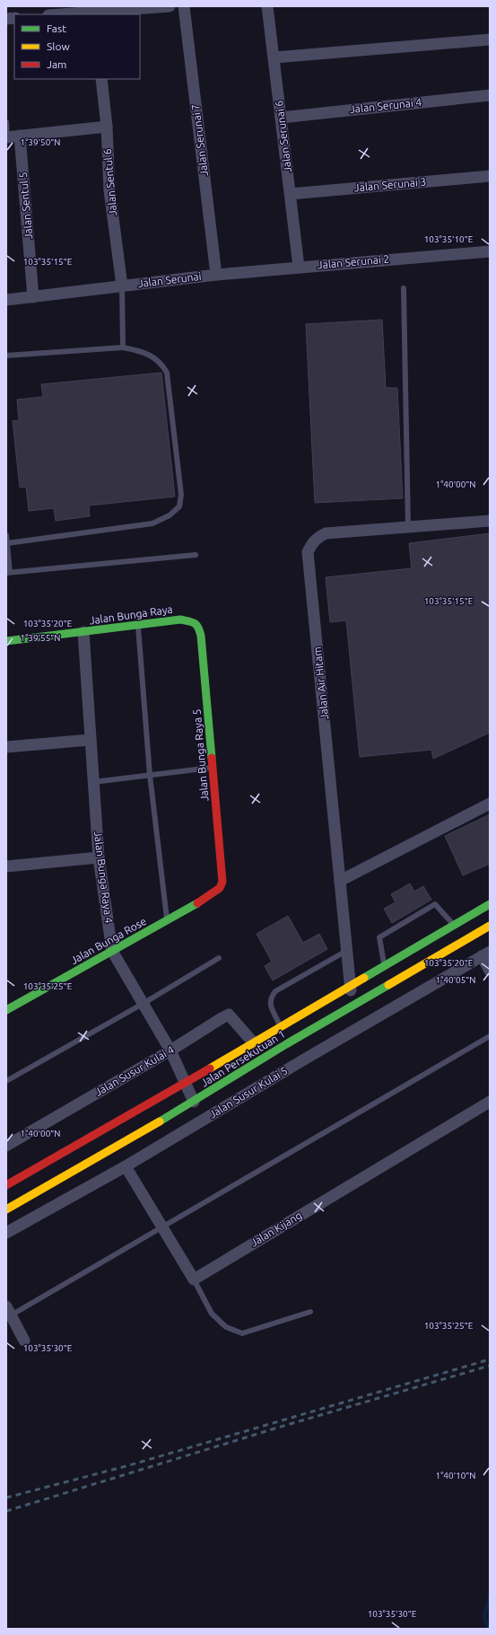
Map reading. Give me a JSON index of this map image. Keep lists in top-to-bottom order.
{
  "streets": {
    "main road": [
      "Jalan Bunga Raya",
      "Jalan Bunga Raya 5",
      "Jalan Bunga Rose",
      "Jalan Persekutuan 1"
    ],
    "street": [
      "Jalan Serunai 4",
      "Jalan Serunai 6",
      "Jalan Serunai 7",
      "Jalan Sentul 6",
      "Jalan Serunai 3",
      "Jalan Sentul 5",
      "Jalan Serunai 2",
      "Jalan Serunai",
      "Jalan Air Hitam",
      "Jalan Bunga Raya 4",
      "Jalan Susur Kulai 4",
      "Jalan Susur Kulai 5",
      "Jalan Kijang"
    ]
  },
  "crossings": [
    ["Jalan Serunai 4", "Jalan Serunai 6"],
    ["Jalan Serunai 6", "Jalan Serunai 3"],
    ["Jalan Serunai 6", "Jalan Serunai 2"],
    ["Jalan Serunai 7", "Jalan Serunai 2"],
    ["Jalan Serunai 7", "Jalan Serunai"],
    ["Jalan Sentul 6", "Jalan Serunai"],
    ["Jalan Sentul 5", "Jalan Serunai"],
    ["Jalan Serunai 2", "Jalan Serunai"],
    ["Jalan Bunga Raya", "Jalan Bunga Raya 5"],
    ["Jalan Bunga Raya", "Jalan Bunga Raya 4"],
    ["Jalan Air Hitam", "Jalan Persekutuan 1"],
    ["Jalan Bunga Raya 5", "Jalan Bunga Rose"],
    ["Jalan Bunga Raya 4", "Jalan Bunga Rose"],
    ["Jalan Bunga Raya 4", "Jalan Persekutuan 1"],
    ["Jalan Bunga Raya 4", "Jalan Susur Kulai 4"],
    ["Jalan Persekutuan 1", "Jalan Susur Kulai 4"]
  ],
  "legend": ["Fast", "Slow", "Jam"],
  "coordinates": [
    "1°39'50\"N",
    "103°35'10\"E",
    "103°35'15\"E",
    "1°40'00\"N",
    "103°35'20\"E",
    "1°39'55\"N",
    "1°40'05\"N",
    "103°35'25\"E",
    "103°35'30\"E",
    "1°40'10\"N"
  ]
}
